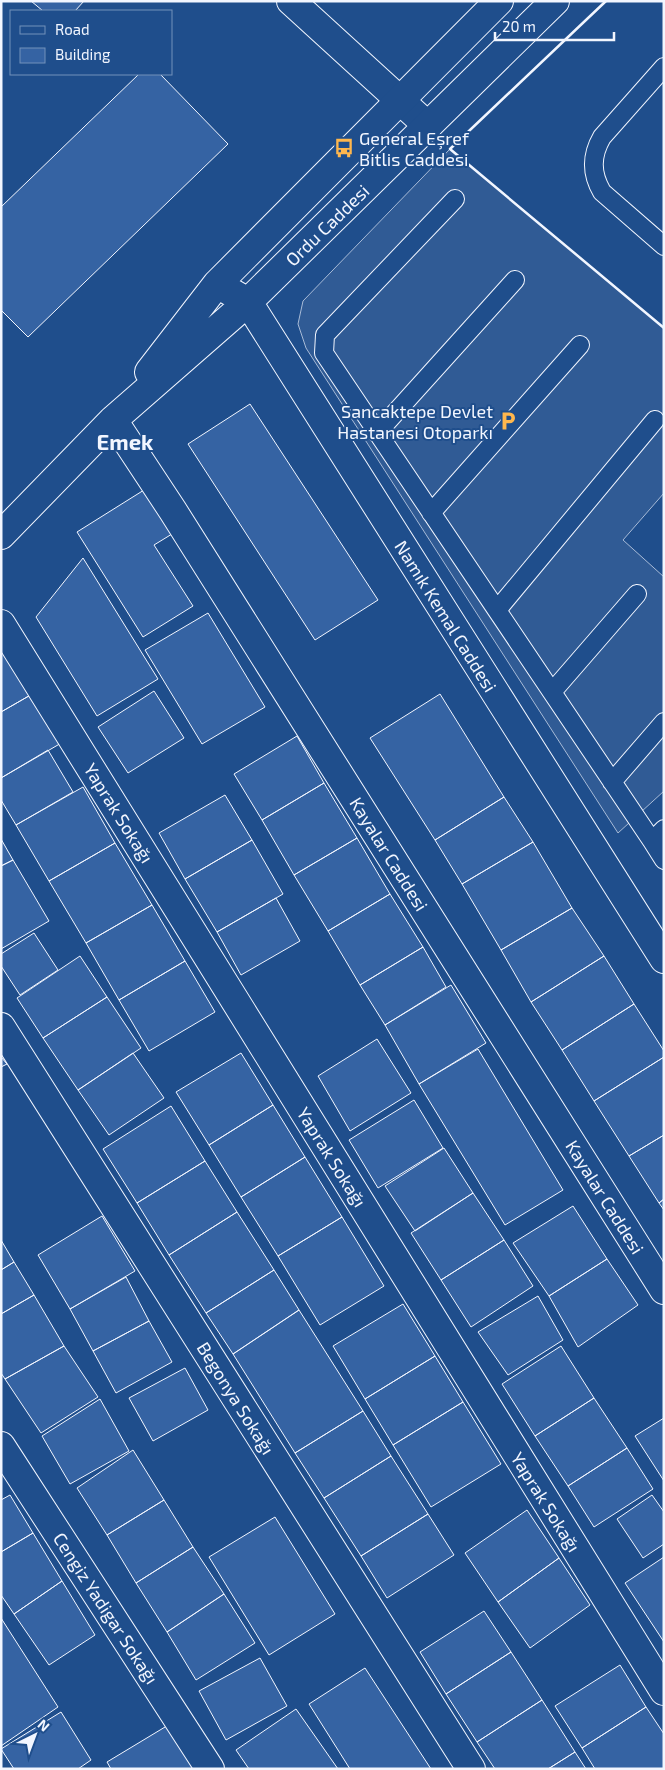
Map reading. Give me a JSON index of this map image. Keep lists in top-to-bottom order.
{
  "streets": {
    "main road": [
      "Ordu Caddesi",
      "Namık Kemal Caddesi",
      "Yaprak Sokağı",
      "Kayalar Caddesi",
      "Begonya Sokağı",
      "Cengiz Yadigar Sokağı"
    ]
  },
  "crossings": [
    ["Ordu Caddesi", "Namık Kemal Caddesi"],
    ["Ordu Caddesi", "Kayalar Caddesi"]
  ],
  "districts": ["Emek"],
  "places": {
    "bus stop": ["General Eşref Bitlis Caddesi"],
    "parking": ["Sancaktepe Devlet Hastanesi Otoparkı"]
  },
  "legend": ["Road", "Building"],
  "scale_bar": "20 m",
  "north": "top right"
}
